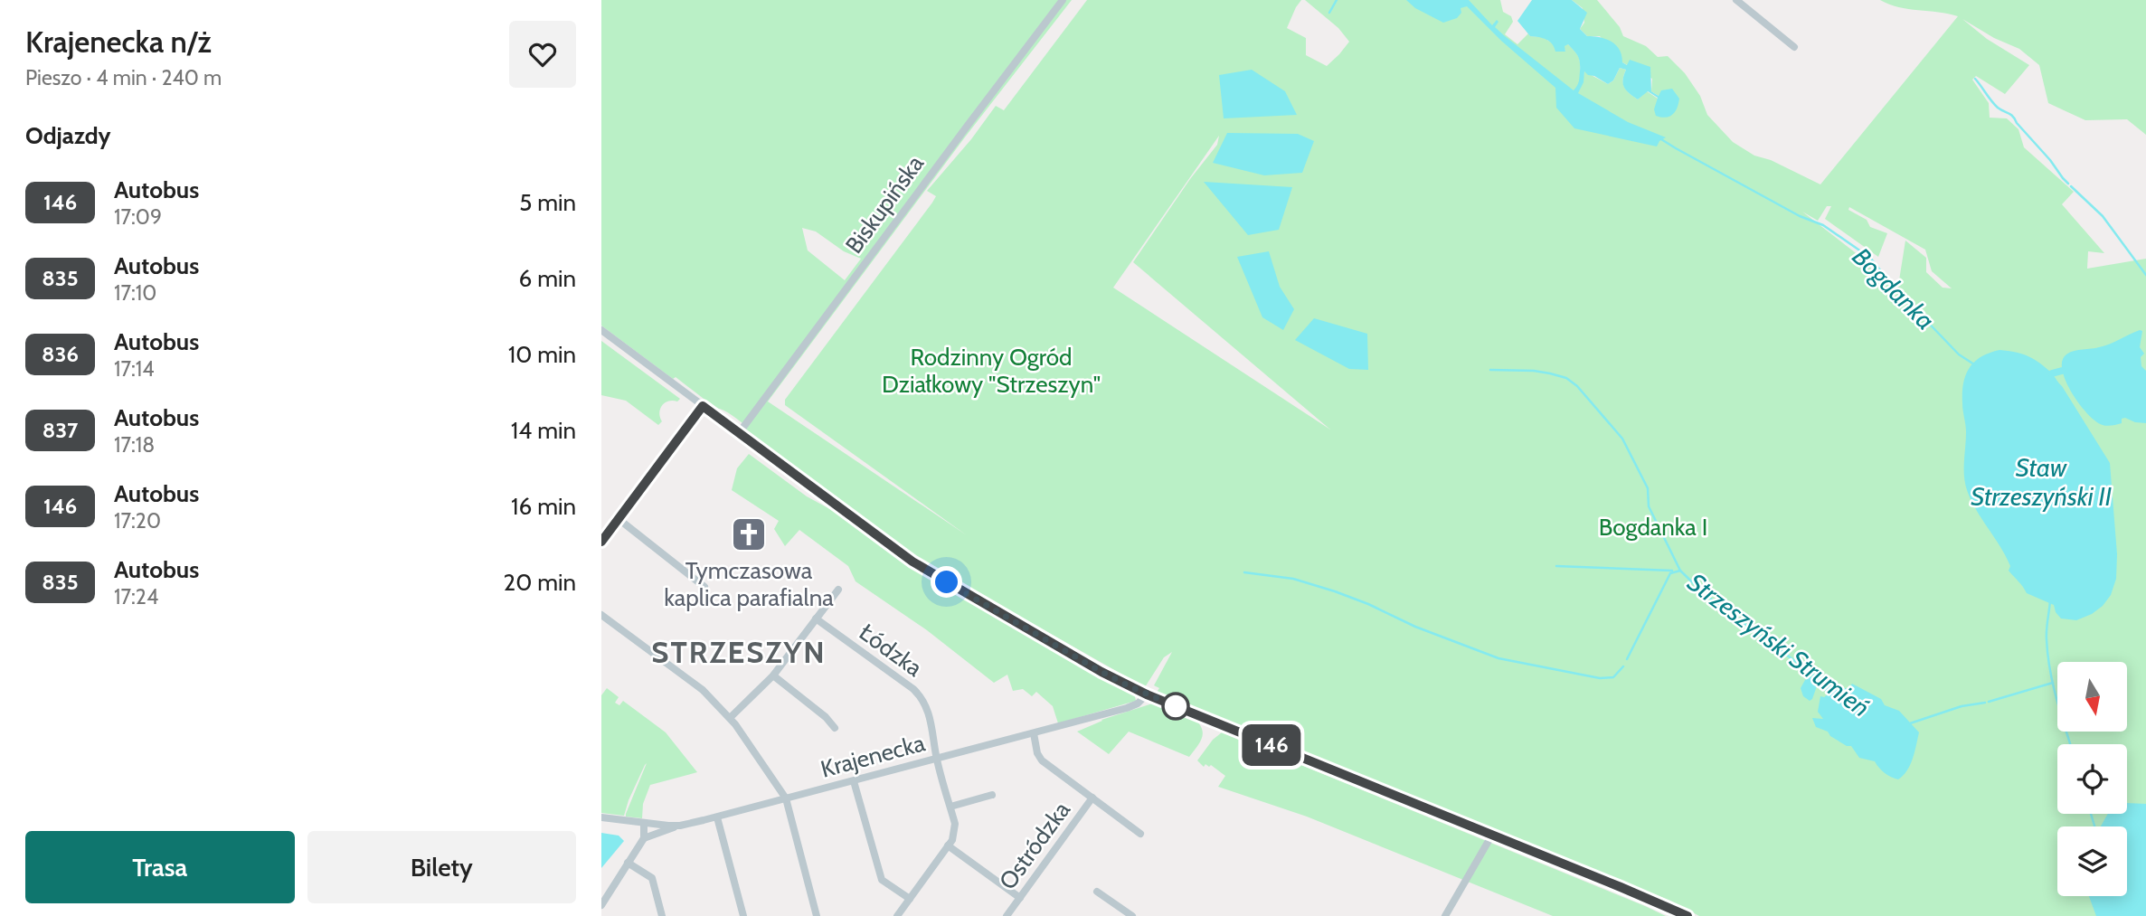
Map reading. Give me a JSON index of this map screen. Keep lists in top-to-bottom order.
{
  "streets": {
    "street": [
      "Biskupińska",
      "Łódzka",
      "Krajenecka",
      "Ostródzka"
    ]
  },
  "crossings": [
    ["Łódzka", "Krajenecka"]
  ],
  "districts": ["STRZESZYN"],
  "water": ["Bogdanka", "Staw Strzeszyński II", "Strzeszyński Strumień"],
  "parks": ["Rodzinny Ogród Działkowy \"Strzeszyn\"", "Bogdanka I"],
  "places": {
    "church": ["Tymczasowa kaplica parafialna"]
  },
  "lines": ["bus line 146"],
  "north": "bottom",
  "page": {
    "heading": [
      ["Krajenecka n/ż", "Pieszo · 4 min · 240 m"],
      "Odjazdy"
    ],
    "on_map": "146",
    "list": [
      {
        "mark": "146",
        "name": "Autobus",
        "note": "17:09",
        "value": "5 min"
      },
      {
        "mark": "835",
        "name": "Autobus",
        "note": "17:10",
        "value": "6 min"
      },
      {
        "mark": "836",
        "name": "Autobus",
        "note": "17:14",
        "value": "10 min"
      },
      {
        "mark": "837",
        "name": "Autobus",
        "note": "17:18",
        "value": "14 min"
      },
      {
        "mark": "146",
        "name": "Autobus",
        "note": "17:20",
        "value": "16 min"
      },
      {
        "mark": "835",
        "name": "Autobus",
        "note": "17:24",
        "value": "20 min"
      }
    ],
    "buttons": ["Trasa", "Bilety"]
  }
}
